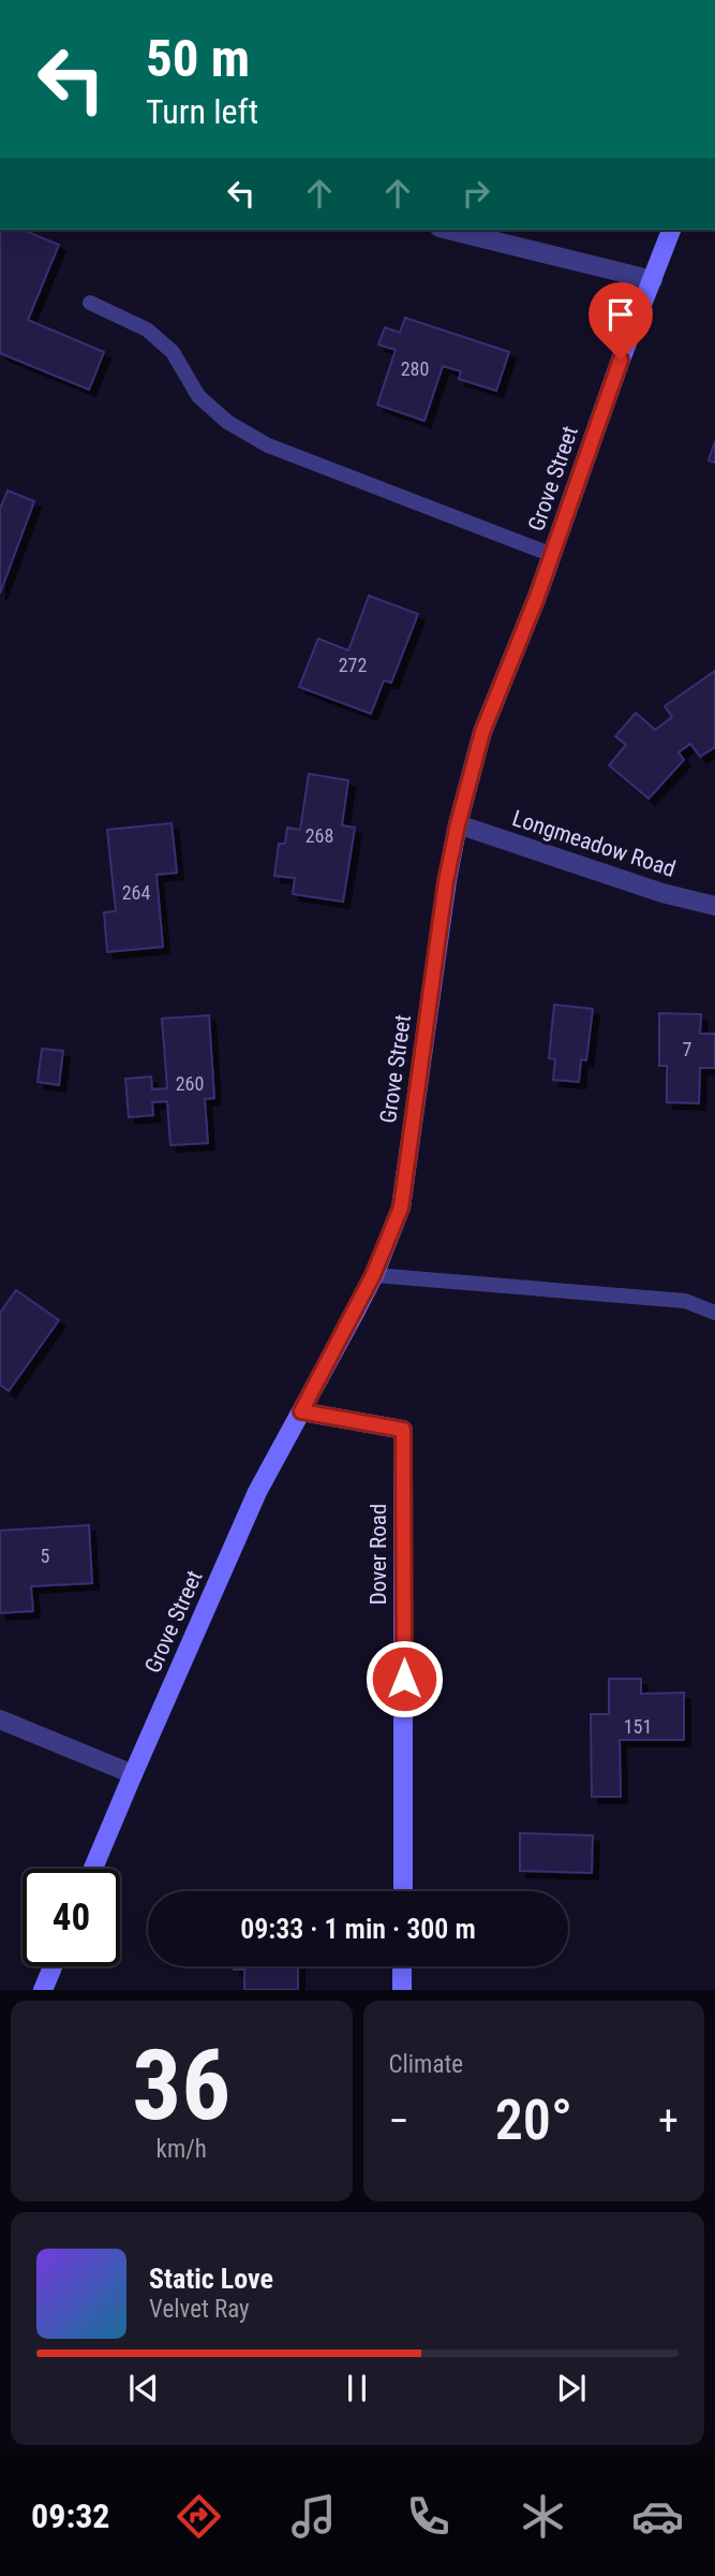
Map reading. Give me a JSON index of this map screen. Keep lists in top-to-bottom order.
{
  "streets": {
    "street": ["Grove Street", "Longmeadow Road", "Dover Road"]
  },
  "crossings": [
    ["Grove Street", "Longmeadow Road"],
    ["Grove Street", "Dover Road"]
  ],
  "house_numbers": [
    "280",
    "272",
    "268",
    "264",
    "7",
    "260",
    "5",
    "151"
  ],
  "page": {
    "turn": ["50 m", "Turn left"],
    "limit": "40",
    "trip": "09:33 · 1 min · 300 m",
    "tile": [
      ["36", "km/h"],
      "Climate"
    ],
    "heat": ["−", "20°", "+"],
    "song": ["Static Love", "Velvet Ray"],
    "tabs": "09:32"
  }
}
